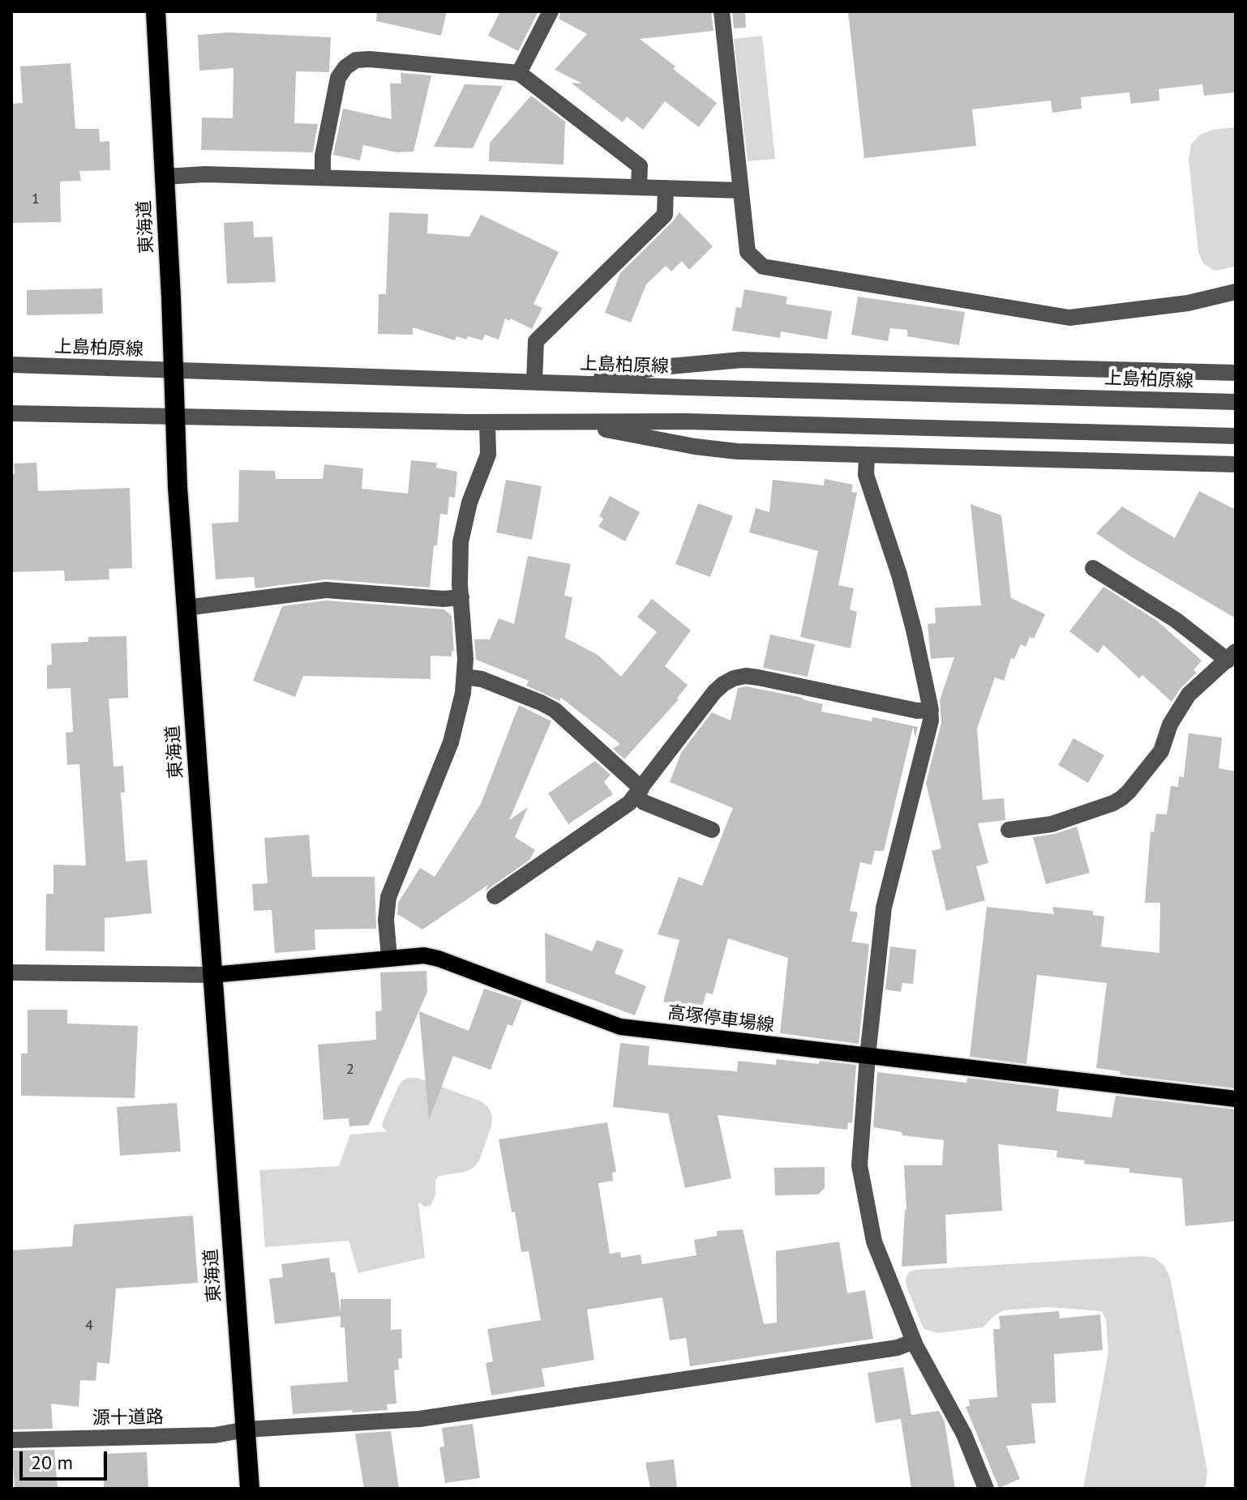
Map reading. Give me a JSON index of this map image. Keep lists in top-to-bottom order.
{
  "streets": {
    "highway": ["東海道"],
    "main road": ["高塚停車場線"],
    "street": ["上島柏原線", "源十道路"]
  },
  "crossings": [
    ["東海道", "上島柏原線"],
    ["東海道", "高塚停車場線"],
    ["東海道", "源十道路"]
  ],
  "house_numbers": ["1", "2", "4"],
  "scale_bar": "20 m"
}
